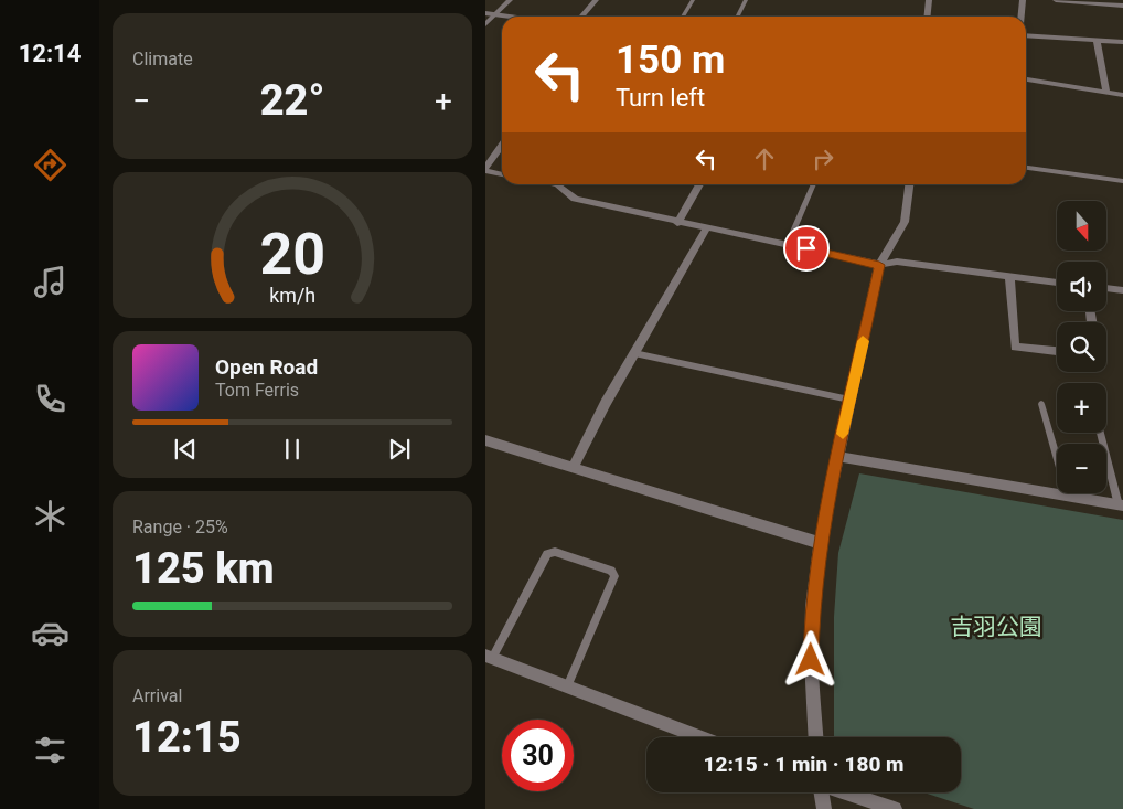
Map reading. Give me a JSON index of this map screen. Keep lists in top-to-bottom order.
{
  "parks": ["吉羽公園"],
  "north": "bottom",
  "page": {
    "tabs": "12:14",
    "tile": [
      "Climate",
      ["Range · 25%", "125 km"],
      ["Arrival", "12:15"]
    ],
    "turn": ["150 m", "Turn left"],
    "heat": ["−", "22°", "+"],
    "map_buttons": ["+", "−"],
    "song": ["Open Road", "Tom Ferris"],
    "limit": "30",
    "trip": "12:15 · 1 min · 180 m",
    "gauge": ["20", "km/h"]
  }
}
